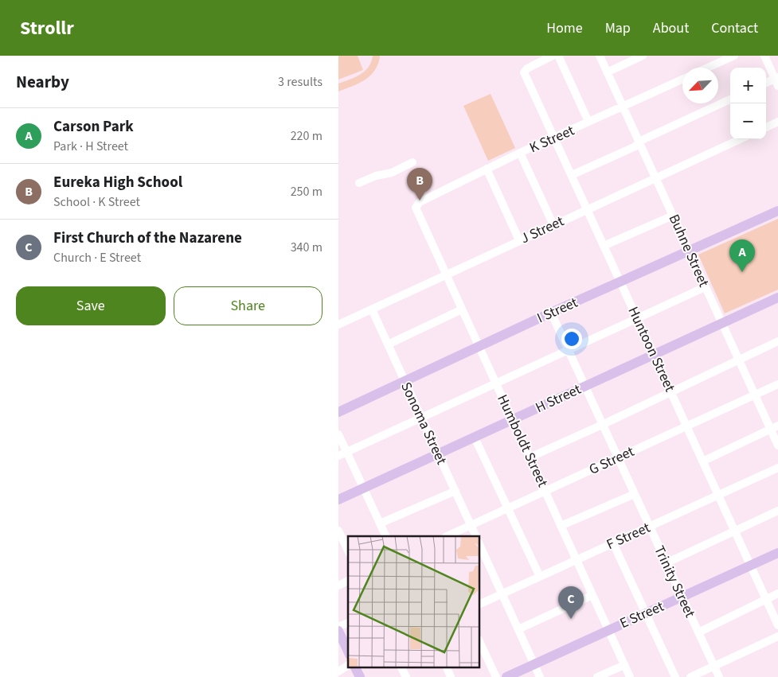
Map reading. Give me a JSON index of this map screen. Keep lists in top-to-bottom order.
{
  "streets": {
    "main road": ["I Street", "H Street", "E Street"],
    "street": [
      "K Street",
      "J Street",
      "Buhne Street",
      "Huntoon Street",
      "Sonoma Street",
      "Humboldt Street",
      "G Street",
      "F Street",
      "Trinity Street"
    ]
  },
  "crossings": [
    ["K Street", "Buhne Street"],
    ["K Street", "Huntoon Street"],
    ["K Street", "Humboldt Street"],
    ["J Street", "Buhne Street"],
    ["J Street", "Huntoon Street"],
    ["J Street", "Sonoma Street"],
    ["J Street", "Humboldt Street"],
    ["Buhne Street", "I Street"],
    ["Buhne Street", "H Street"],
    ["Buhne Street", "G Street"],
    ["I Street", "Huntoon Street"],
    ["I Street", "Sonoma Street"],
    ["I Street", "Humboldt Street"],
    ["I Street", "Trinity Street"],
    ["Huntoon Street", "H Street"],
    ["Huntoon Street", "G Street"],
    ["Huntoon Street", "F Street"],
    ["Huntoon Street", "E Street"],
    ["H Street", "Sonoma Street"],
    ["H Street", "Humboldt Street"],
    ["H Street", "Trinity Street"],
    ["Sonoma Street", "G Street"],
    ["Humboldt Street", "G Street"],
    ["Humboldt Street", "F Street"],
    ["Humboldt Street", "E Street"],
    ["G Street", "Trinity Street"],
    ["F Street", "Trinity Street"],
    ["Trinity Street", "E Street"]
  ],
  "north": "bottom left",
  "page": {
    "header": "Strollr",
    "nav": [
      "Home",
      "Map",
      "About",
      "Contact"
    ],
    "heading": ["Nearby", "3 results"],
    "map_buttons": ["+", "−"],
    "list": [
      {
        "mark": "A",
        "name": "Carson Park",
        "note": "Park · H Street",
        "value": "220 m"
      },
      {
        "mark": "B",
        "name": "Eureka High School",
        "note": "School · K Street",
        "value": "250 m"
      },
      {
        "mark": "C",
        "name": "First Church of the Nazarene",
        "note": "Church · E Street",
        "value": "340 m"
      }
    ],
    "pins": ["B", "A", "C"],
    "buttons": ["Save", "Share"]
  }
}
